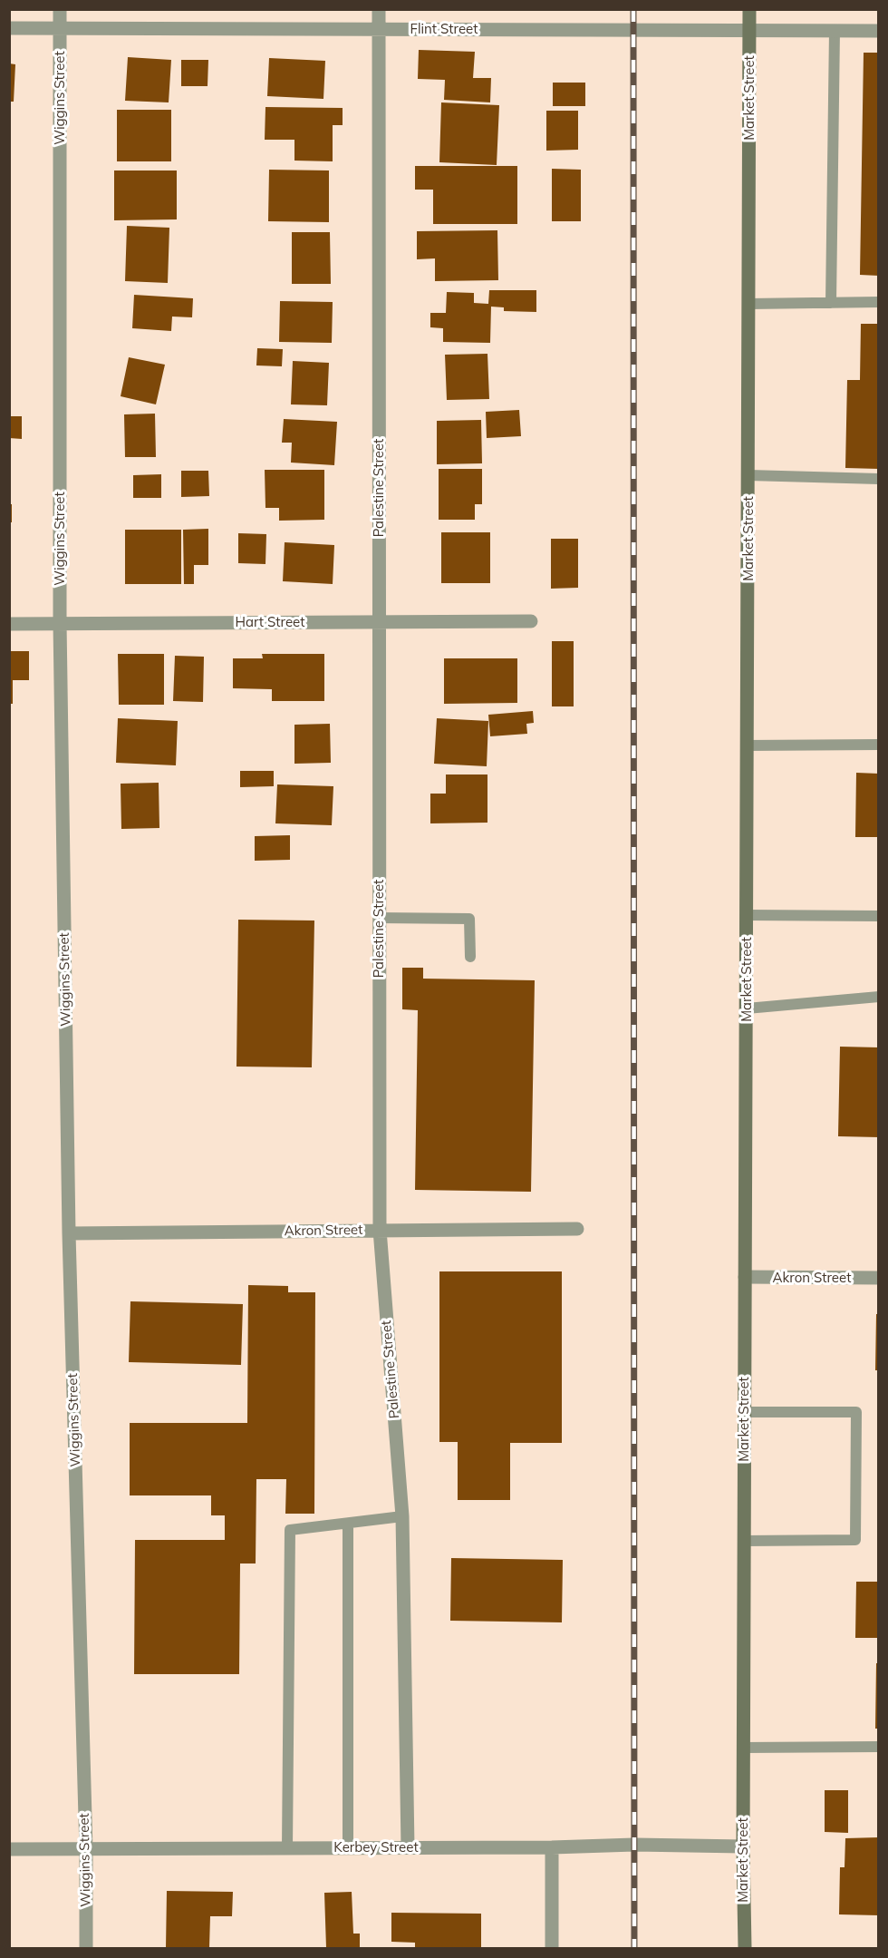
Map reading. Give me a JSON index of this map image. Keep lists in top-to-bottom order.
{
  "streets": {
    "main road": ["Market Street"],
    "street": [
      "Flint Street",
      "Wiggins Street",
      "Palestine Street",
      "Hart Street",
      "Akron Street",
      "Kerbey Street"
    ]
  },
  "crossings": [
    ["Flint Street", "Wiggins Street"],
    ["Flint Street", "Market Street"],
    ["Flint Street", "Palestine Street"],
    ["Wiggins Street", "Hart Street"],
    ["Wiggins Street", "Akron Street"],
    ["Wiggins Street", "Kerbey Street"],
    ["Market Street", "Akron Street"],
    ["Market Street", "Kerbey Street"],
    ["Palestine Street", "Hart Street"],
    ["Palestine Street", "Akron Street"],
    ["Palestine Street", "Kerbey Street"]
  ]
}
